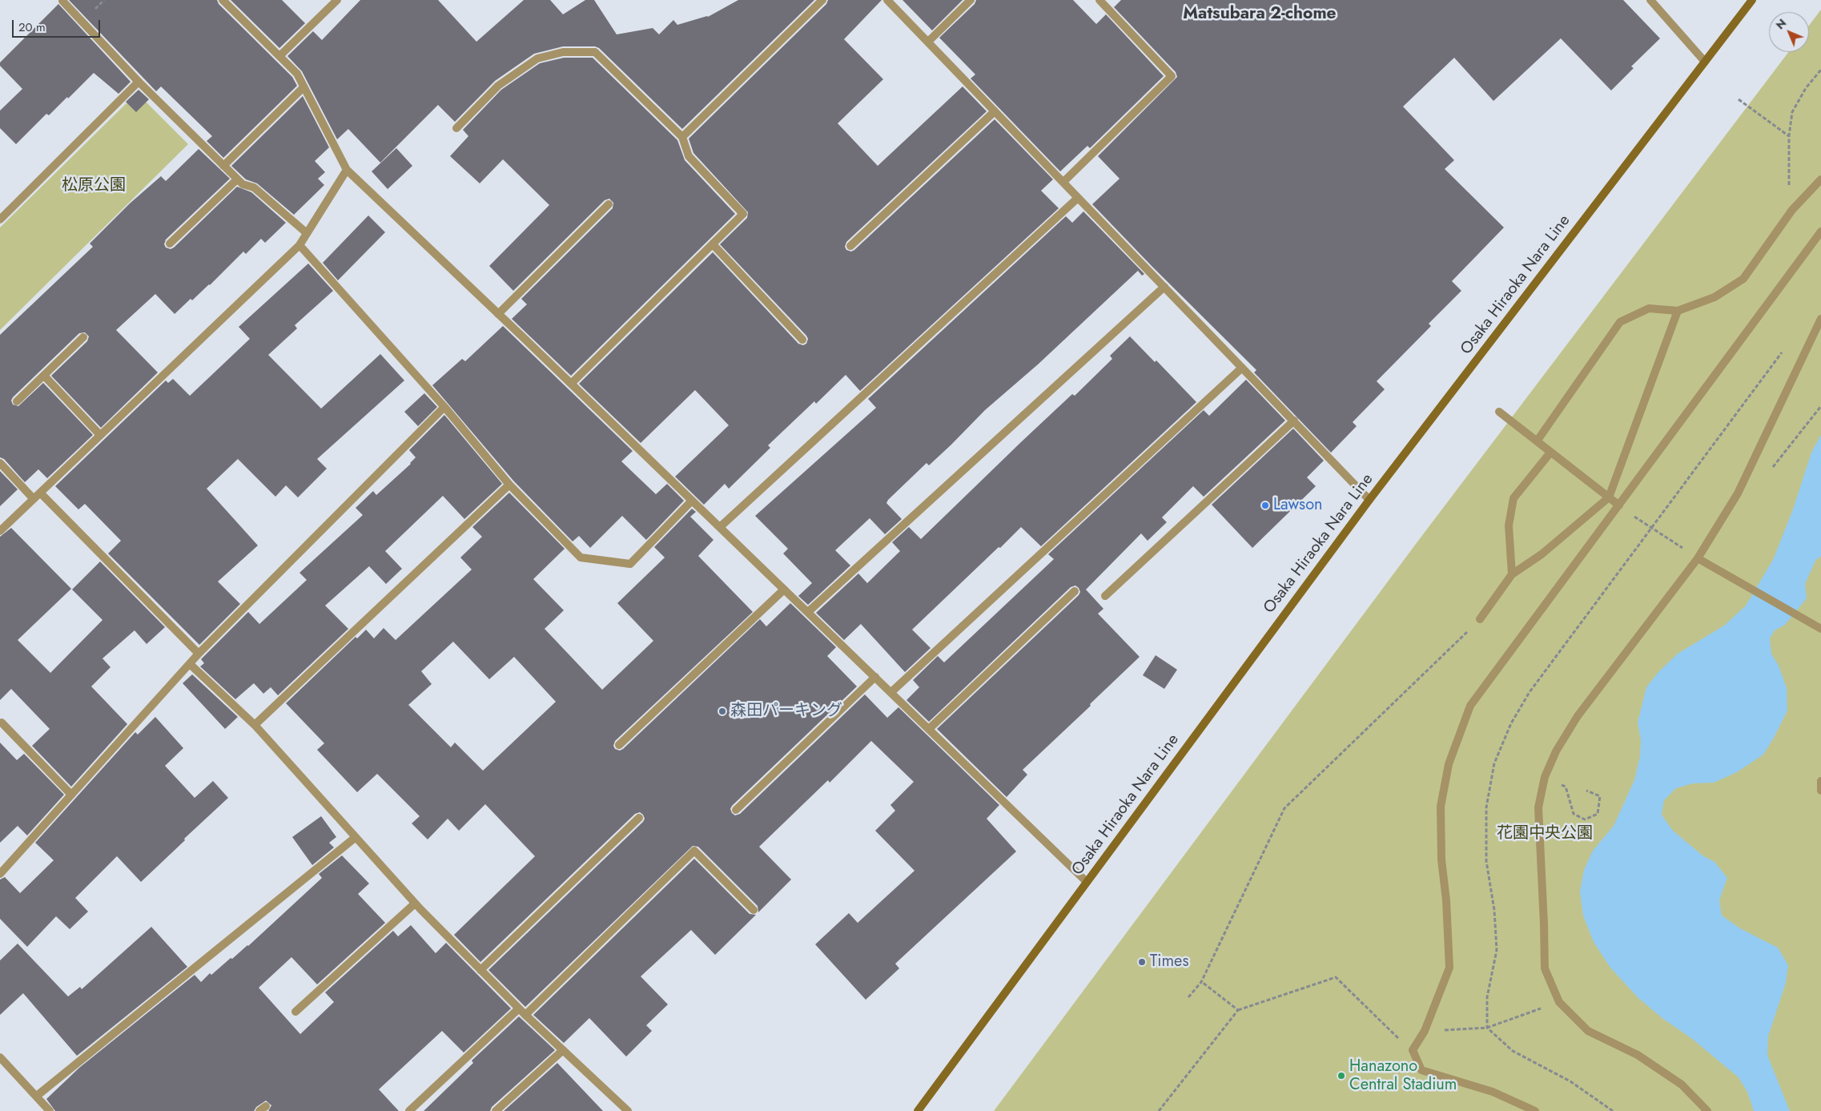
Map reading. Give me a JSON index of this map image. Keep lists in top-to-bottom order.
{
  "streets": {
    "main road": ["Osaka Hiraoka Nara Line"]
  },
  "districts": ["Matsubara 2-chome"],
  "parks": ["松原公園", "花園中央公園"],
  "places": [
    "Lawson",
    "森田パーキング",
    "Times",
    "Hanazono Central Stadium"
  ],
  "scale_bar": "20 m",
  "north": "top left"
}
